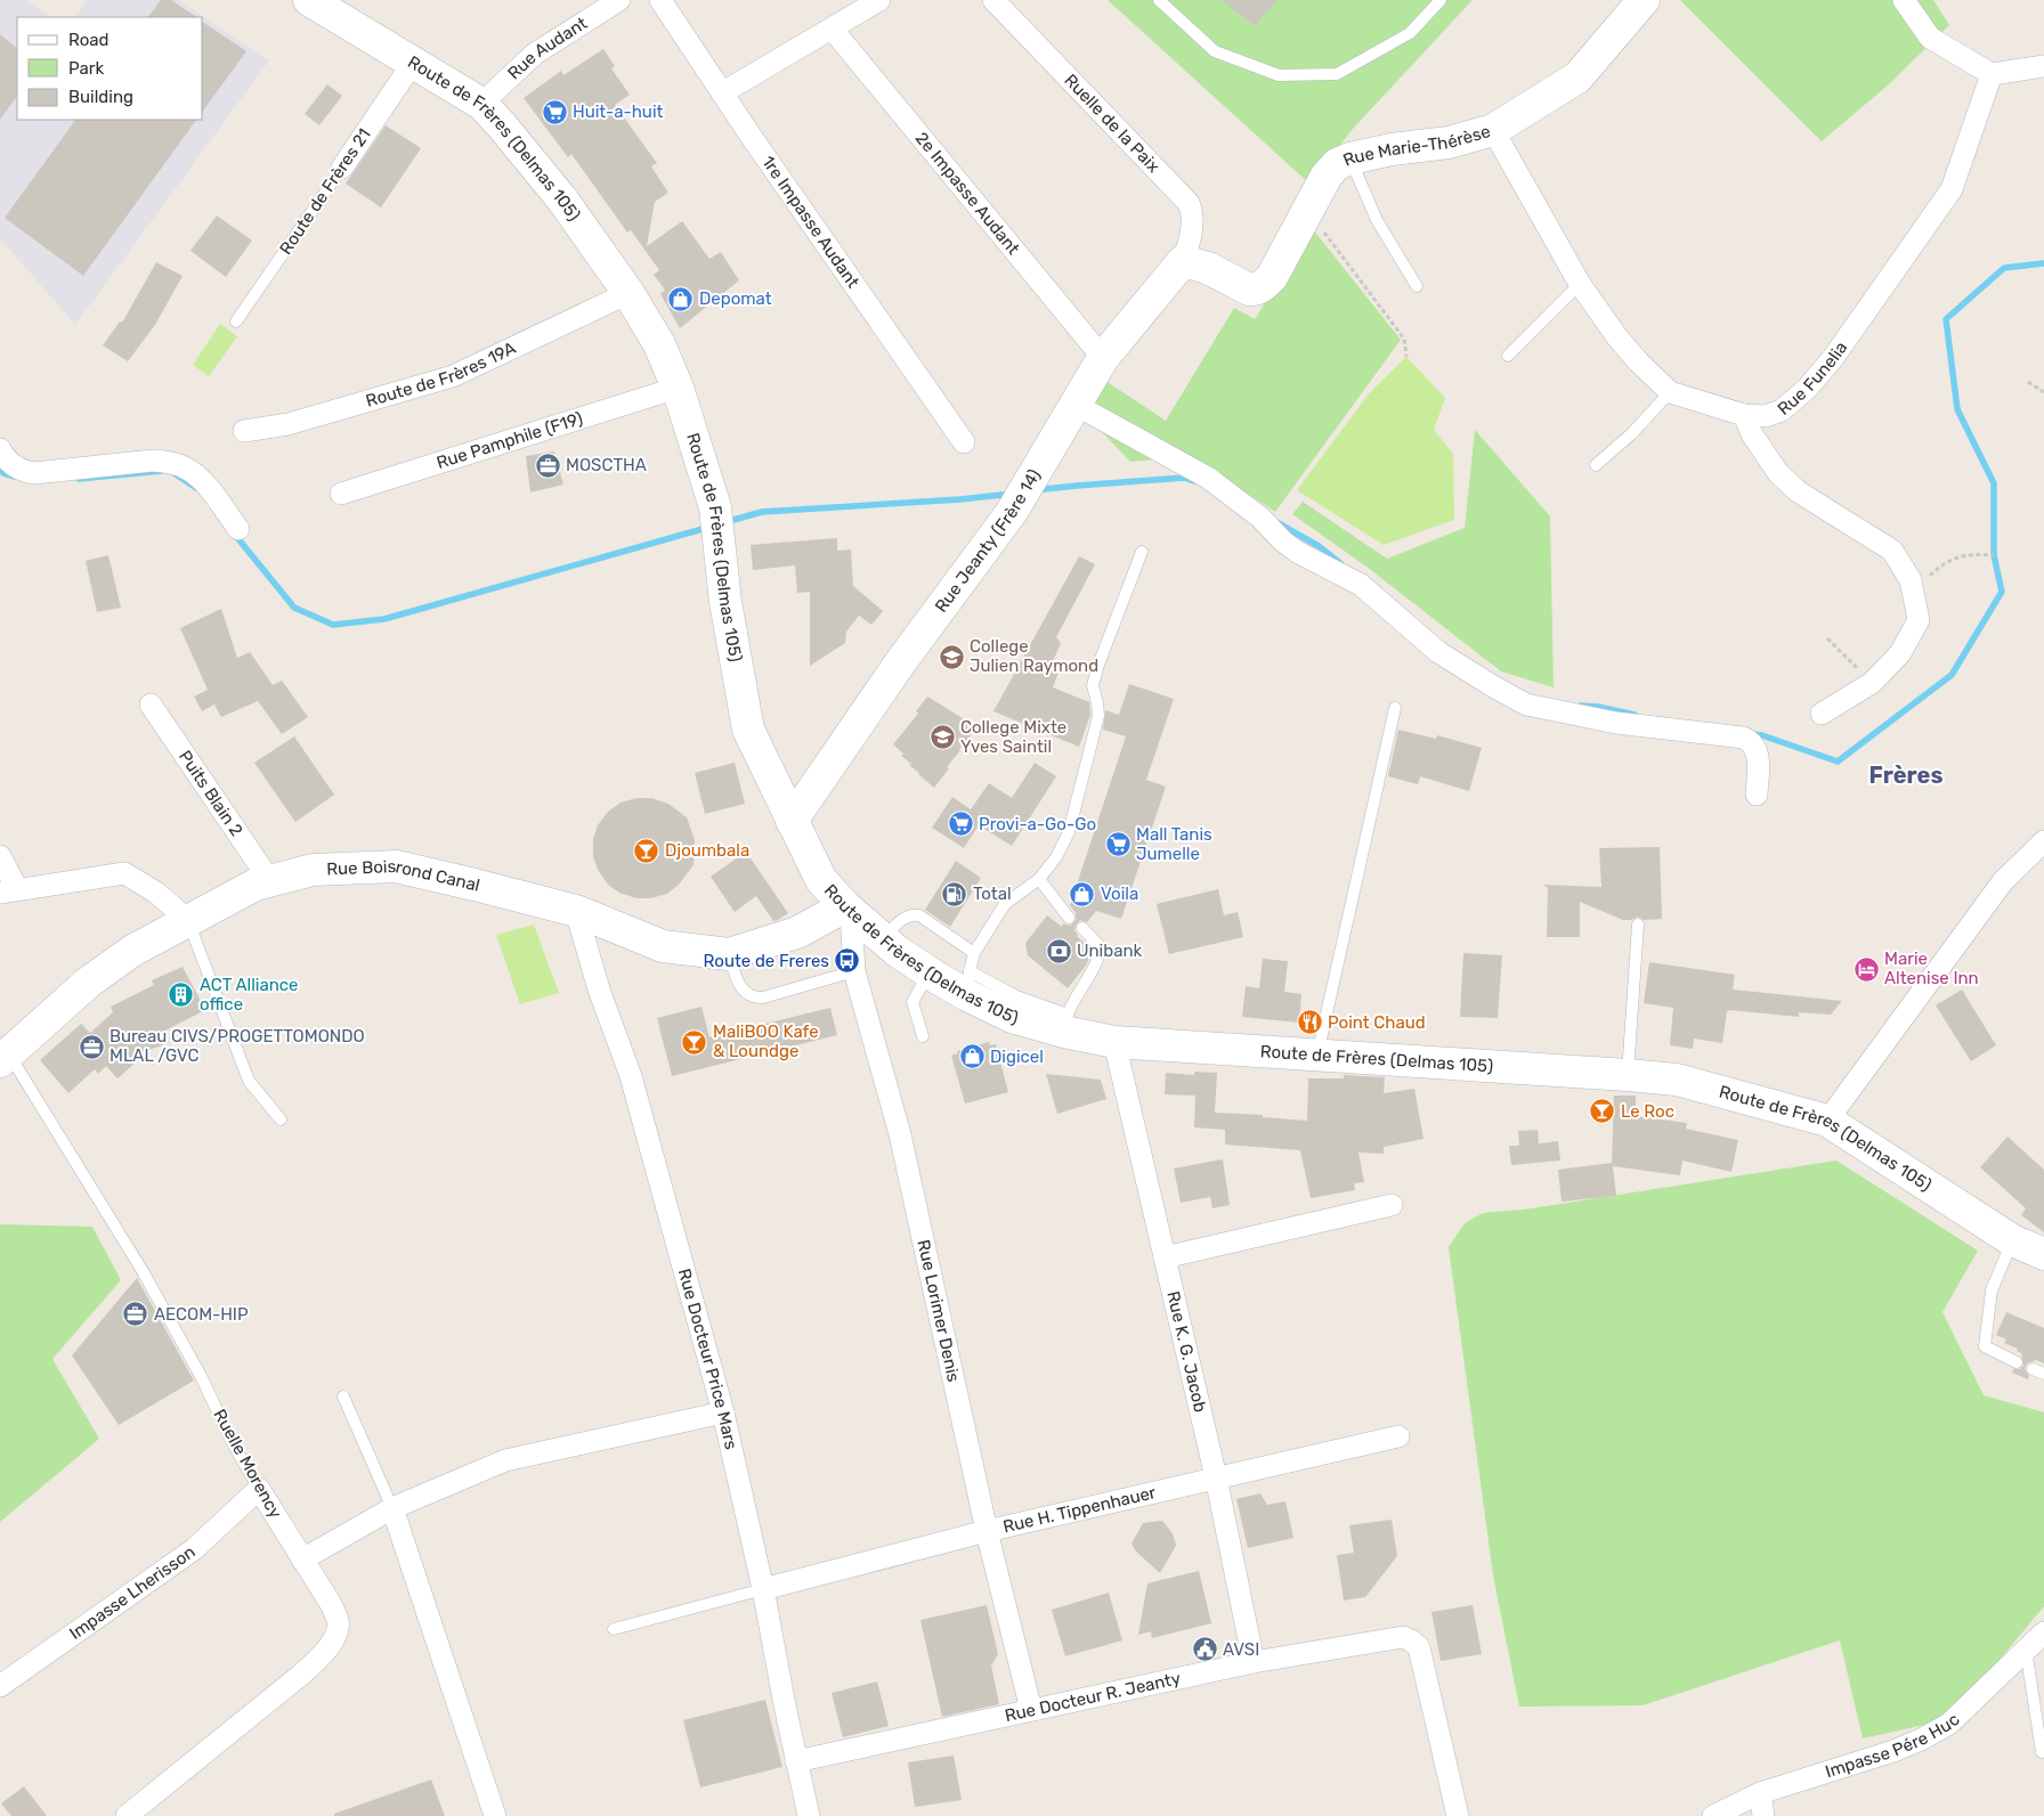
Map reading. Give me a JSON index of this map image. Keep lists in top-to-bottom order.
{
  "streets": {
    "main road": [
      "Route de Frères (Delmas 105)",
      "Rue Marie-Thérèse",
      "Rue Jeanty (Frère 14)",
      "Rue Boisrond Canal"
    ],
    "street": [
      "Rue Audant",
      "Ruelle de la Paix",
      "Route de Frères 21",
      "2e Impasse Audant",
      "1re Impasse Audant",
      "Route de Frères 19A",
      "Rue Funelia",
      "Rue Pamphile (F19)",
      "Puits Blain 2",
      "Rue Lorimer Denis",
      "Rue K. G. Jacob",
      "Rue Docteur Price Mars",
      "Ruelle Morency",
      "Rue H. Tippenhauer",
      "Impasse Lherisson",
      "Rue Docteur R. Jeanty",
      "Impasse Pére Huc"
    ]
  },
  "crossings": [
    ["Rue Audant", "Route de Frères (Delmas 105)"],
    ["Ruelle de la Paix", "Rue Marie-Thérèse"],
    ["Ruelle de la Paix", "Rue Jeanty (Frère 14)"],
    ["Route de Frères (Delmas 105)", "Route de Frères 21"],
    ["Route de Frères (Delmas 105)", "Route de Frères 19A"],
    ["Route de Frères (Delmas 105)", "Rue Pamphile (F19)"],
    ["Route de Frères (Delmas 105)", "Rue Jeanty (Frère 14)"],
    ["Route de Frères (Delmas 105)", "Rue Boisrond Canal"],
    ["Route de Frères (Delmas 105)", "Rue Lorimer Denis"],
    ["Route de Frères (Delmas 105)", "Rue K. G. Jacob"],
    ["Rue Marie-Thérèse", "Rue Funelia"],
    ["Rue Marie-Thérèse", "Rue Jeanty (Frère 14)"],
    ["2e Impasse Audant", "Rue Jeanty (Frère 14)"],
    ["Puits Blain 2", "Rue Boisrond Canal"],
    ["Rue Boisrond Canal", "Rue Lorimer Denis"],
    ["Rue Boisrond Canal", "Rue Docteur Price Mars"],
    ["Rue Boisrond Canal", "Ruelle Morency"],
    ["Rue Lorimer Denis", "Rue H. Tippenhauer"],
    ["Rue Lorimer Denis", "Rue Docteur R. Jeanty"],
    ["Rue K. G. Jacob", "Rue H. Tippenhauer"],
    ["Rue K. G. Jacob", "Rue Docteur R. Jeanty"],
    ["Rue Docteur Price Mars", "Rue H. Tippenhauer"],
    ["Rue Docteur Price Mars", "Rue Docteur R. Jeanty"],
    ["Ruelle Morency", "Impasse Lherisson"]
  ],
  "districts": ["Frères"],
  "places": {
    "supermarket": ["Huit-a-huit", "Provi-a-Go-Go", "Mall Tanis Jumelle"],
    "shop": ["Depomat", "Voila", "Digicel"],
    "office": ["MOSCTHA", "Bureau CIVS/PROGETTOMONDO MLAL /GVC", "AECOM-HIP"],
    "school or university": ["College Julien Raymond", "College Mixte Yves Saintil"],
    "bar": ["Djoumbala", "MaliBOO Kafe & Loundge", "Le Roc"],
    "fuel station": ["Total"],
    "bank": ["Unibank"],
    "bus stop": ["Route de Freres"],
    "hotel": ["Marie Altenise Inn"],
    "building": ["ACT Alliance office"],
    "restaurant": ["Point Chaud"],
    "public building": ["AVSI"]
  },
  "legend": ["Road", "Park", "Building"]
}
